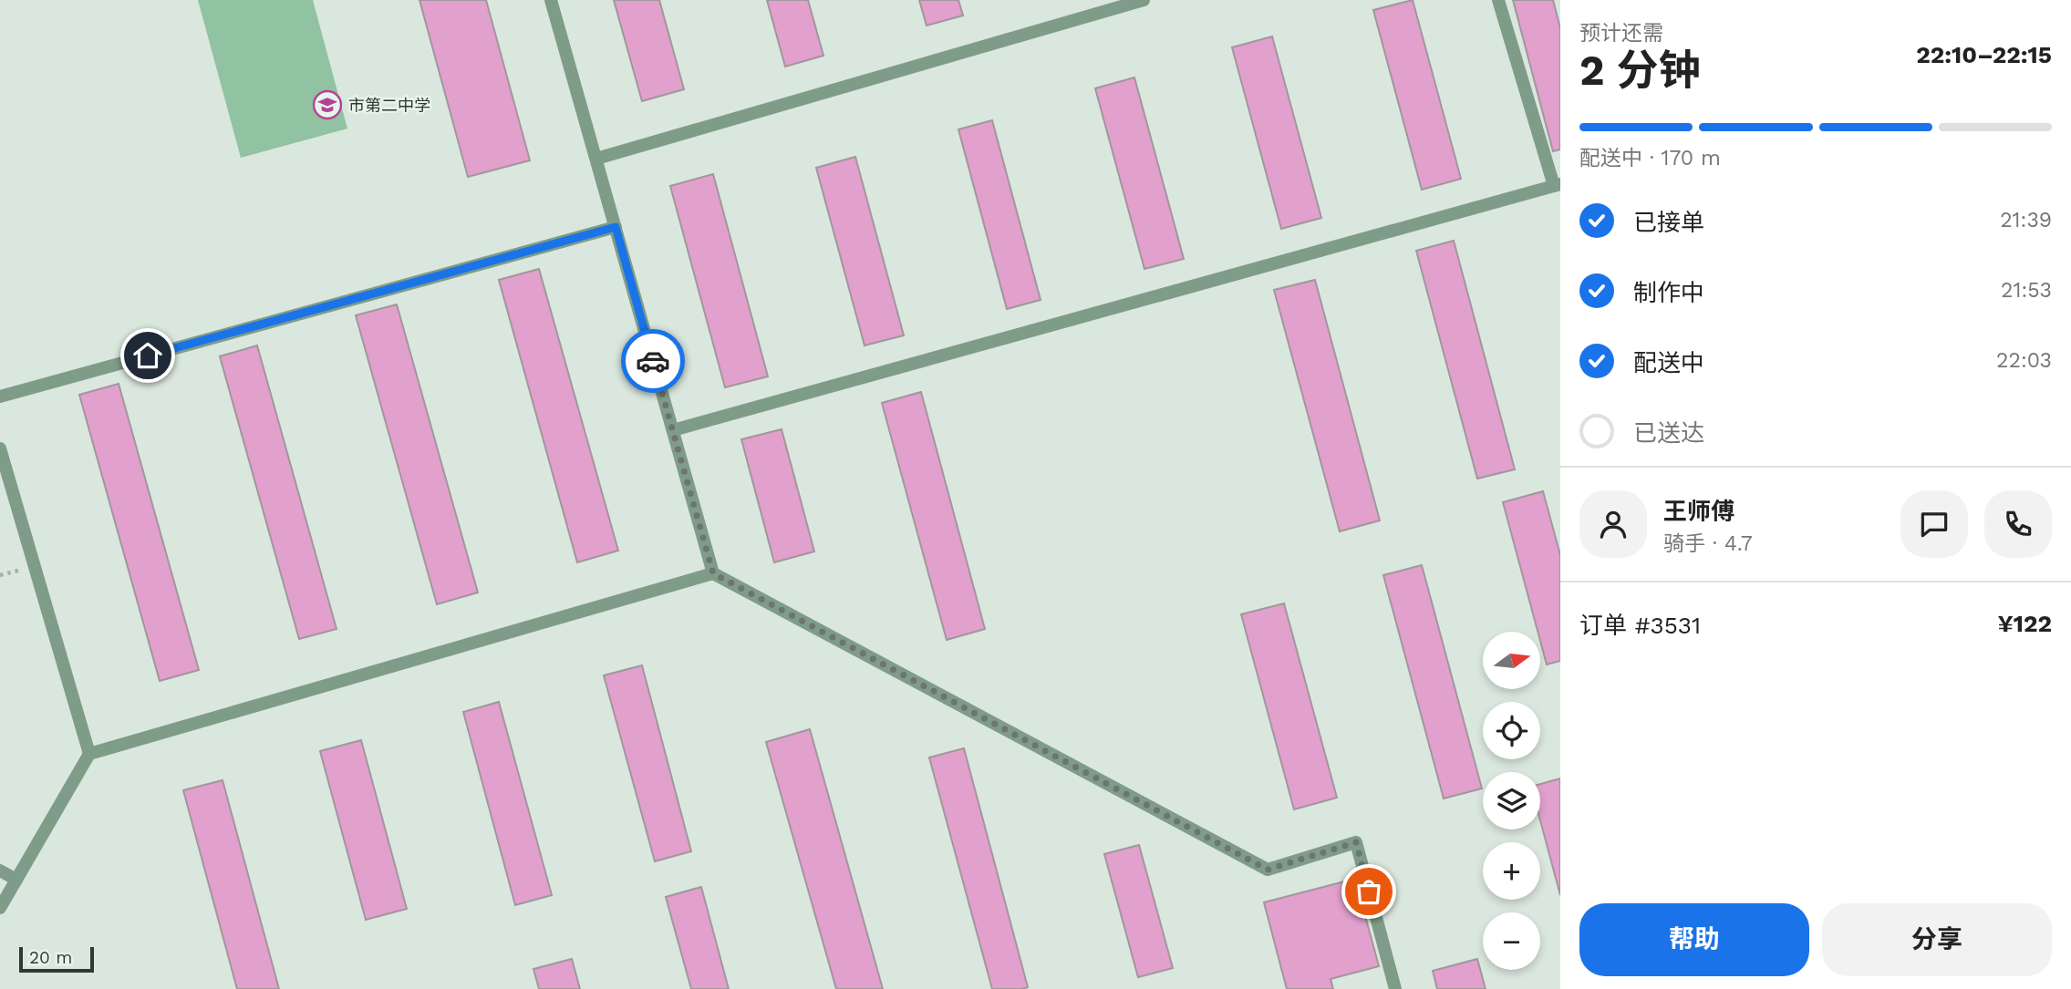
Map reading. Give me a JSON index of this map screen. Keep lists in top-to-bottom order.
{
  "places": {
    "school or university": ["市第二中学"]
  },
  "scale_bar": "20 m",
  "north": "right",
  "page": {
    "heading": ["2 分钟", "预计还需", "22:10–22:15"],
    "panel": [
      "王师傅",
      "骑手 · 4.7",
      "订单 #3531",
      "¥122"
    ],
    "bar": "配送中 · 170 m",
    "list": [
      ["已接单", "21:39"],
      ["制作中", "21:53"],
      ["配送中", "22:03"],
      "已送达"
    ],
    "map_buttons": ["+", "−"],
    "buttons": ["帮助", "分享"],
    "scale": "20 m"
  }
}
